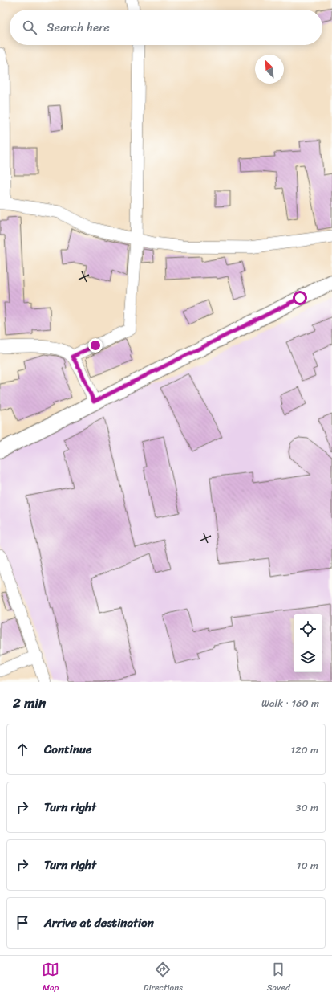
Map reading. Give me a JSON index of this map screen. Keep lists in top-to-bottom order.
{
  "north": "top left",
  "page": {
    "search": "Search here",
    "heading": ["2 min", "Walk · 160 m"],
    "list": [
      ["Continue", "120 m"],
      ["Turn right", "30 m"],
      ["Turn right", "10 m"],
      "Arrive at destination"
    ],
    "nav": ["Map", "Directions", "Saved"]
  }
}
